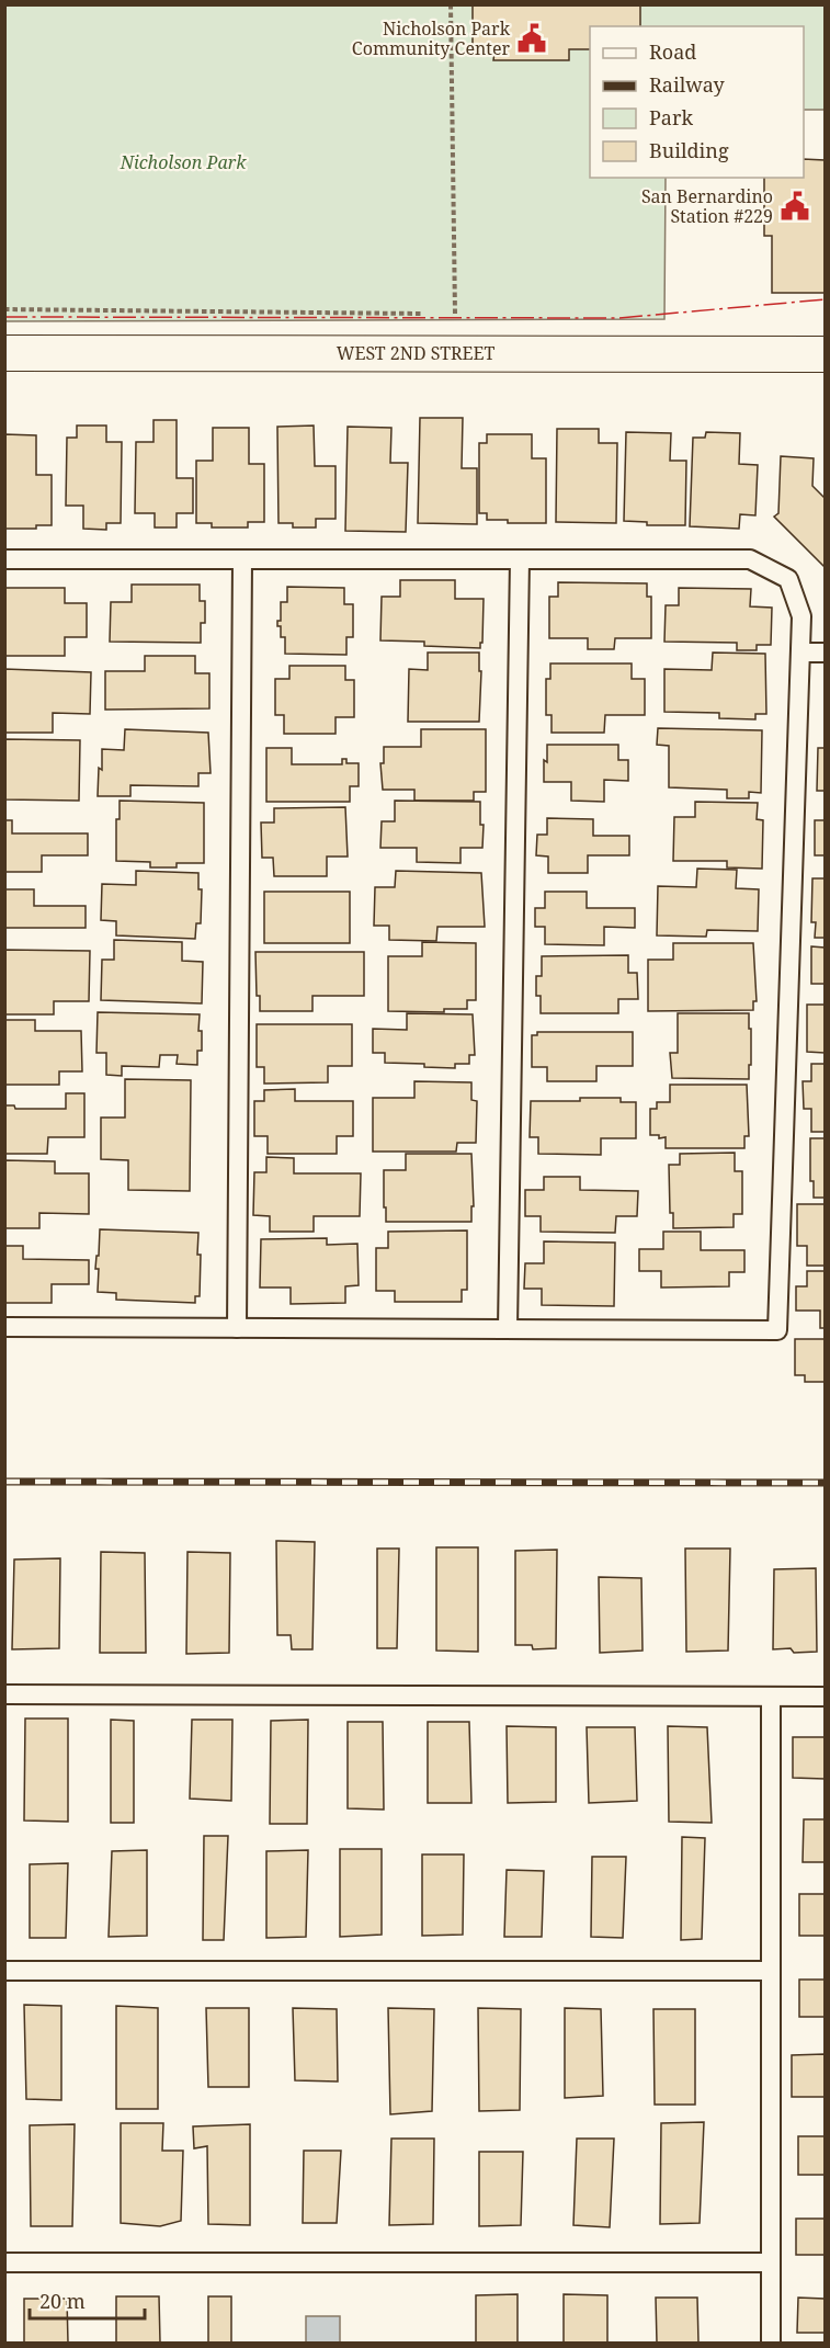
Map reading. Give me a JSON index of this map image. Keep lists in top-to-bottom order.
{
  "streets": {
    "street": ["WEST 2ND STREET"]
  },
  "parks": ["Nicholson Park"],
  "places": {
    "public building": ["Nicholson Park Community Center", "San Bernardino Station #229"]
  },
  "legend": [
    "Road",
    "Railway",
    "Park",
    "Building"
  ],
  "scale_bar": "20 m"
}
